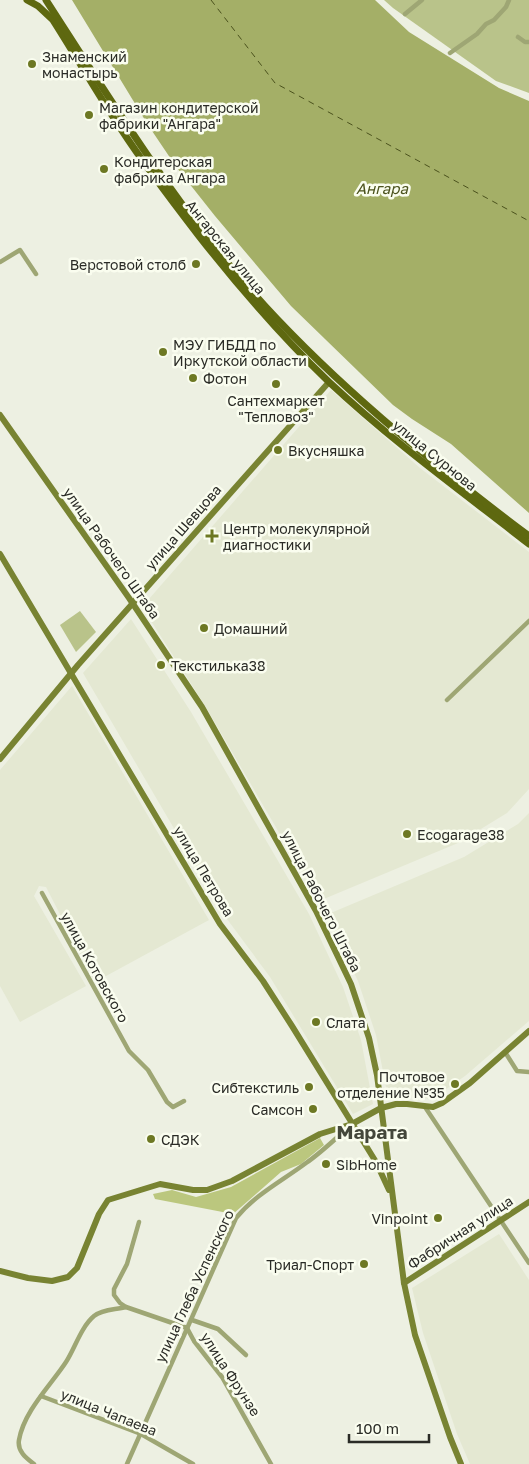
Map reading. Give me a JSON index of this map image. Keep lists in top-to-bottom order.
{
  "streets": {
    "main road": [
      "Ангарская улица",
      "улица Сурнова",
      "улица Шевцова",
      "улица Рабочего Штаба",
      "улица Петрова",
      "Фабричная улица"
    ],
    "street": [
      "улица Котовского",
      "улица Глеба Успенского",
      "улица Фрунзе",
      "улица Чапаева"
    ]
  },
  "crossings": [
    ["Ангарская улица", "улица Сурнова"],
    ["Ангарская улица", "улица Шевцова"],
    ["улица Сурнова", "улица Шевцова"],
    ["улица Шевцова", "улица Рабочего Штаба"],
    ["улица Шевцова", "улица Петрова"],
    ["улица Рабочего Штаба", "улица Петрова"],
    ["улица Рабочего Штаба", "Фабричная улица"],
    ["улица Петрова", "улица Глеба Успенского"],
    ["улица Глеба Успенского", "улица Фрунзе"],
    ["улица Глеба Успенского", "улица Чапаева"]
  ],
  "districts": ["Марата"],
  "water": ["Ангара"],
  "places": {
    "other": [
      "Знаменский монастырь",
      "Магазин кондитерской фабрики \"Ангара\"",
      "Кондитерская фабрика Ангара",
      "Верстовой столб",
      "МЭУ ГИБДД по Иркутской области",
      "Фотон",
      "Сантехмаркет \"Тепловоз\"",
      "Вкусняшка",
      "Домашний",
      "Текстилька38",
      "Ecogarage38",
      "Слата",
      "Почтовое отделение №35",
      "Сибтекстиль",
      "Самсон",
      "СДЭК",
      "SibHome",
      "Vinpoint",
      "Триал-Спорт"
    ],
    "health": ["Центр молекулярной диагностики"]
  },
  "scale_bar": "100 m"
}
